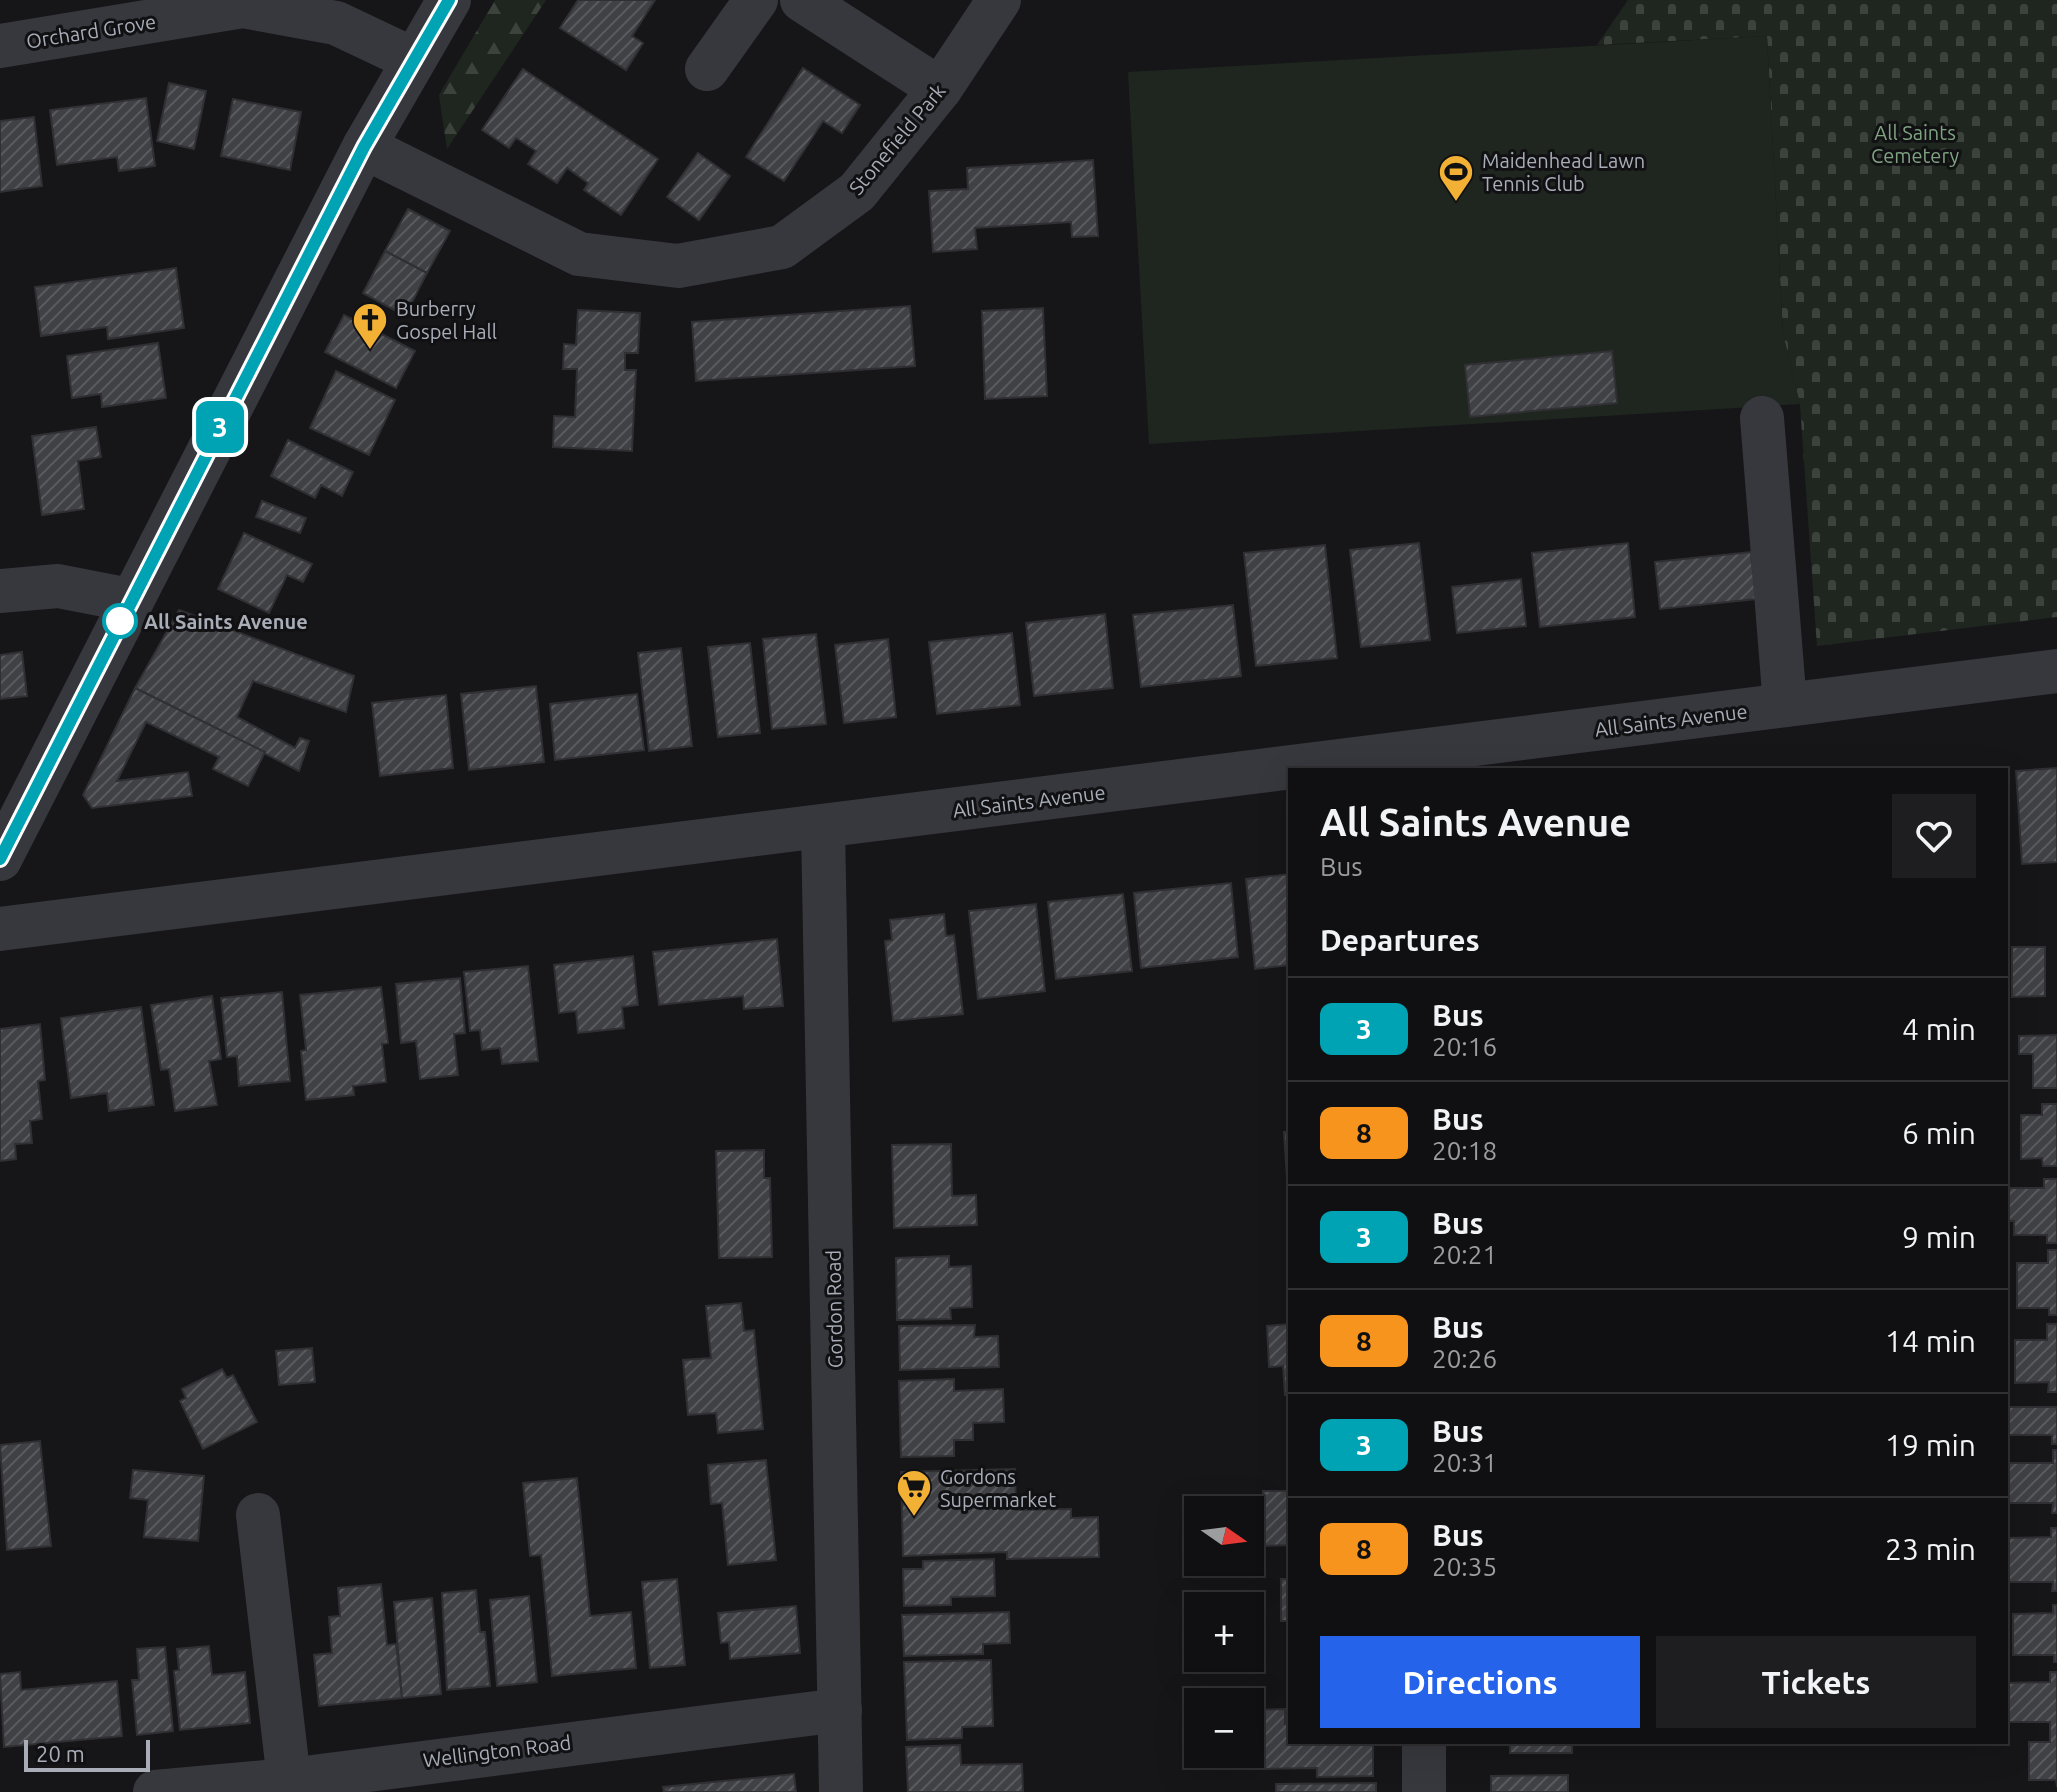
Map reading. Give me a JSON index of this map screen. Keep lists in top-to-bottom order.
{
  "streets": {
    "street": [
      "Orchard Grove",
      "Stonefield Park",
      "All Saints Avenue",
      "Gordon Road",
      "Wellington Road"
    ]
  },
  "crossings": [
    ["All Saints Avenue", "Gordon Road"],
    ["Gordon Road", "Wellington Road"]
  ],
  "parks": ["All Saints Cemetery"],
  "places": {
    "sports": ["Maidenhead Lawn Tennis Club"],
    "church": ["Burberry Gospel Hall"],
    "other": ["All Saints Avenue"],
    "supermarket": ["Gordons Supermarket"]
  },
  "lines": ["bus line 3"],
  "scale_bar": "20 m",
  "north": "right",
  "page": {
    "on_map": "3",
    "heading": [
      ["All Saints Avenue", "Bus"],
      "Departures"
    ],
    "list": [
      {
        "mark": "3",
        "name": "Bus",
        "note": "20:16",
        "value": "4 min"
      },
      {
        "mark": "8",
        "name": "Bus",
        "note": "20:18",
        "value": "6 min"
      },
      {
        "mark": "3",
        "name": "Bus",
        "note": "20:21",
        "value": "9 min"
      },
      {
        "mark": "8",
        "name": "Bus",
        "note": "20:26",
        "value": "14 min"
      },
      {
        "mark": "3",
        "name": "Bus",
        "note": "20:31",
        "value": "19 min"
      },
      {
        "mark": "8",
        "name": "Bus",
        "note": "20:35",
        "value": "23 min"
      }
    ],
    "map_buttons": ["+", "−"],
    "buttons": ["Directions", "Tickets"],
    "scale": "20 m"
  }
}
